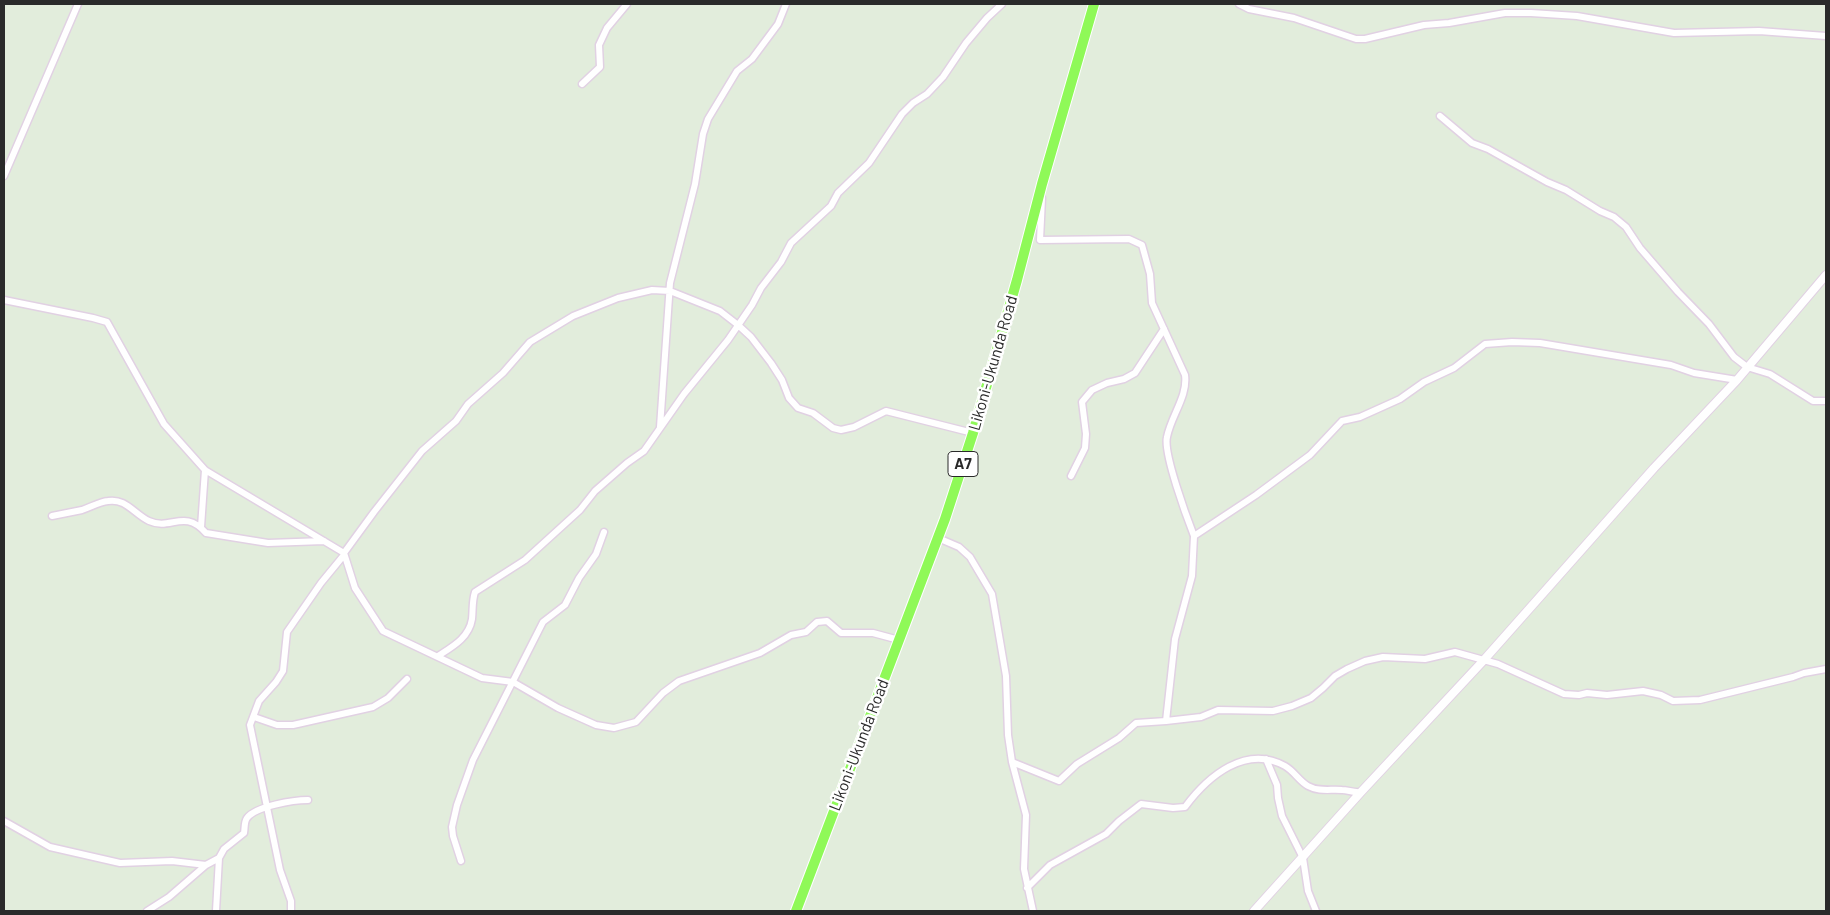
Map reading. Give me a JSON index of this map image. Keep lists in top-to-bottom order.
{
  "streets": {
    "highway": ["Likoni-Ukunda Road", "A7"]
  }
}
